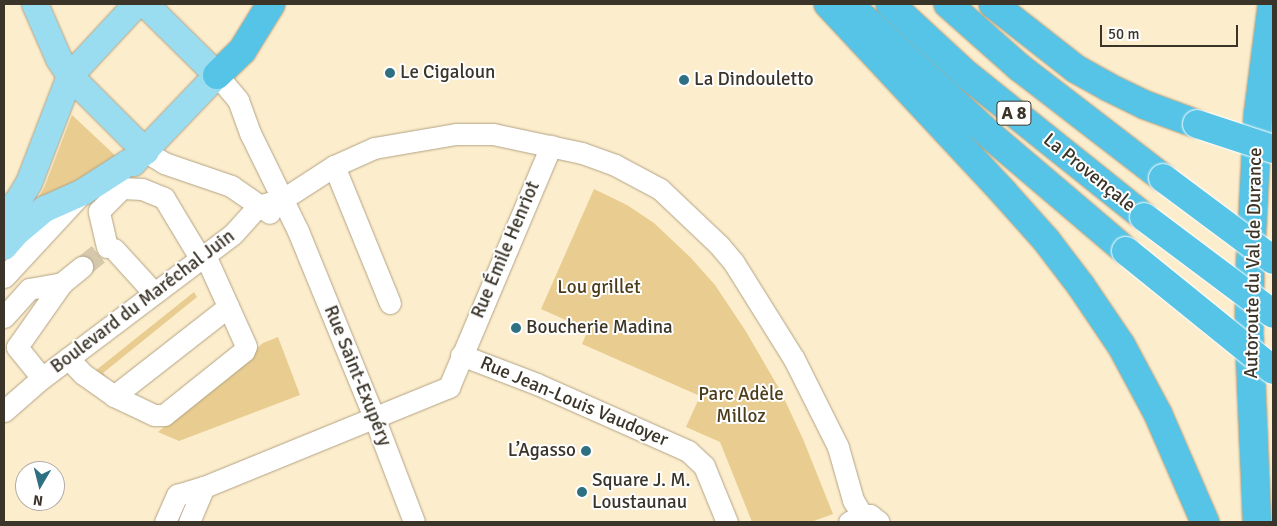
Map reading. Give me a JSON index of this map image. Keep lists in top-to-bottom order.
{
  "streets": {
    "highway": ["A 8", "La Provençale", "Autoroute du Val de Durance"],
    "street": [
      "Rue Émile Henriot",
      "Boulevard du Maréchal Juin",
      "Rue Saint-Exupéry",
      "Rue Jean-Louis Vaudoyer"
    ]
  },
  "crossings": [
    ["Rue Émile Henriot", "Rue Jean-Louis Vaudoyer"],
    ["Rue Saint-Exupéry", "Rue Jean-Louis Vaudoyer"]
  ],
  "parks": ["Lou grillet", "Parc Adèle Milloz"],
  "places": [
    "Le Cigaloun",
    "La Dindouletto",
    "Boucherie Madina",
    "L’Agasso",
    "Square J. M. Loustaunau"
  ],
  "scale_bar": "50 m",
  "north": "bottom"
}
